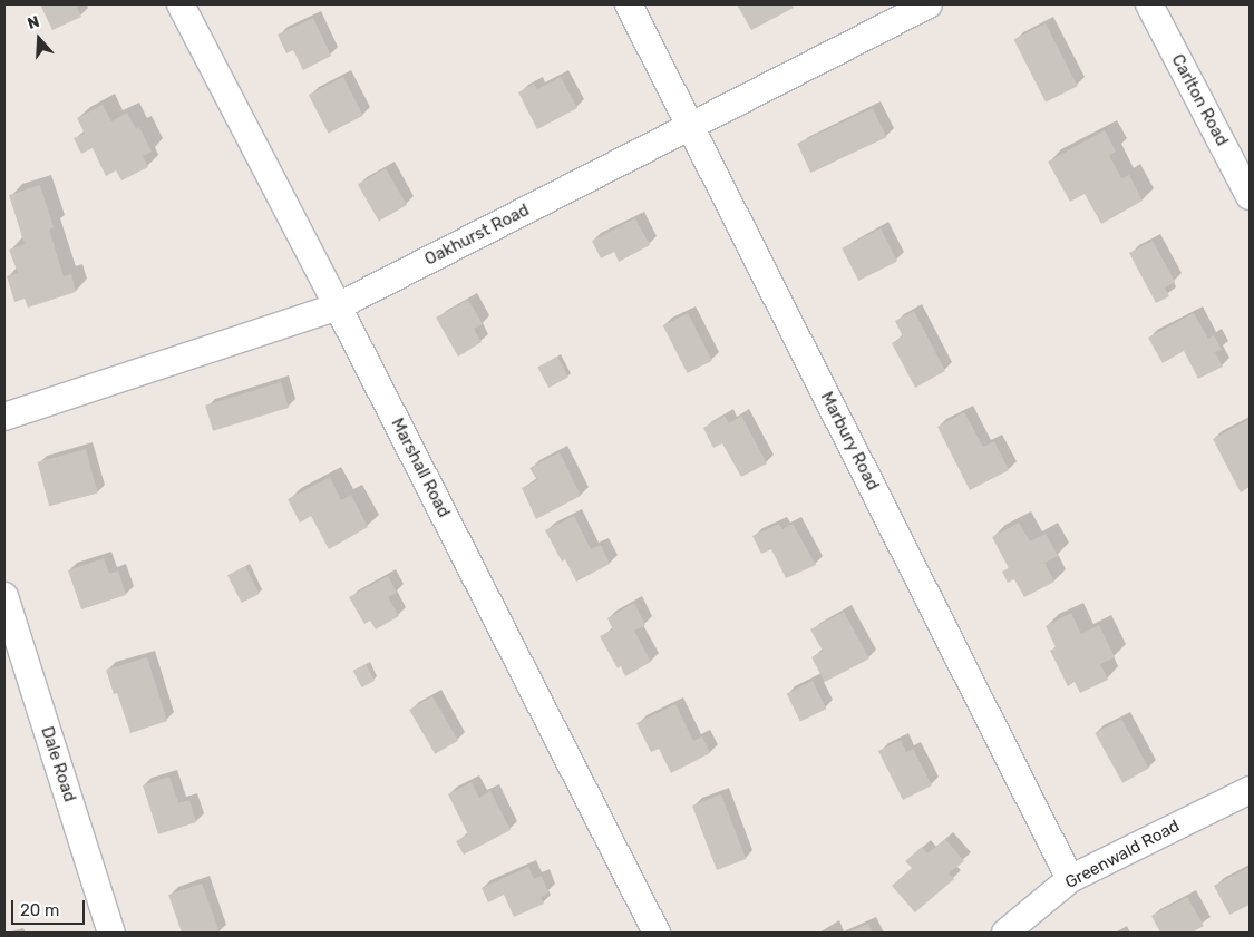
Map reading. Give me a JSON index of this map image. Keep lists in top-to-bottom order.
{
  "streets": {
    "street": [
      "Carlton Road",
      "Oakhurst Road",
      "Marbury Road",
      "Marshall Road",
      "Dale Road",
      "Greenwald Road"
    ]
  },
  "crossings": [
    ["Oakhurst Road", "Marbury Road"],
    ["Oakhurst Road", "Marshall Road"],
    ["Marbury Road", "Greenwald Road"]
  ],
  "scale_bar": "20 m",
  "north": "top"
}
